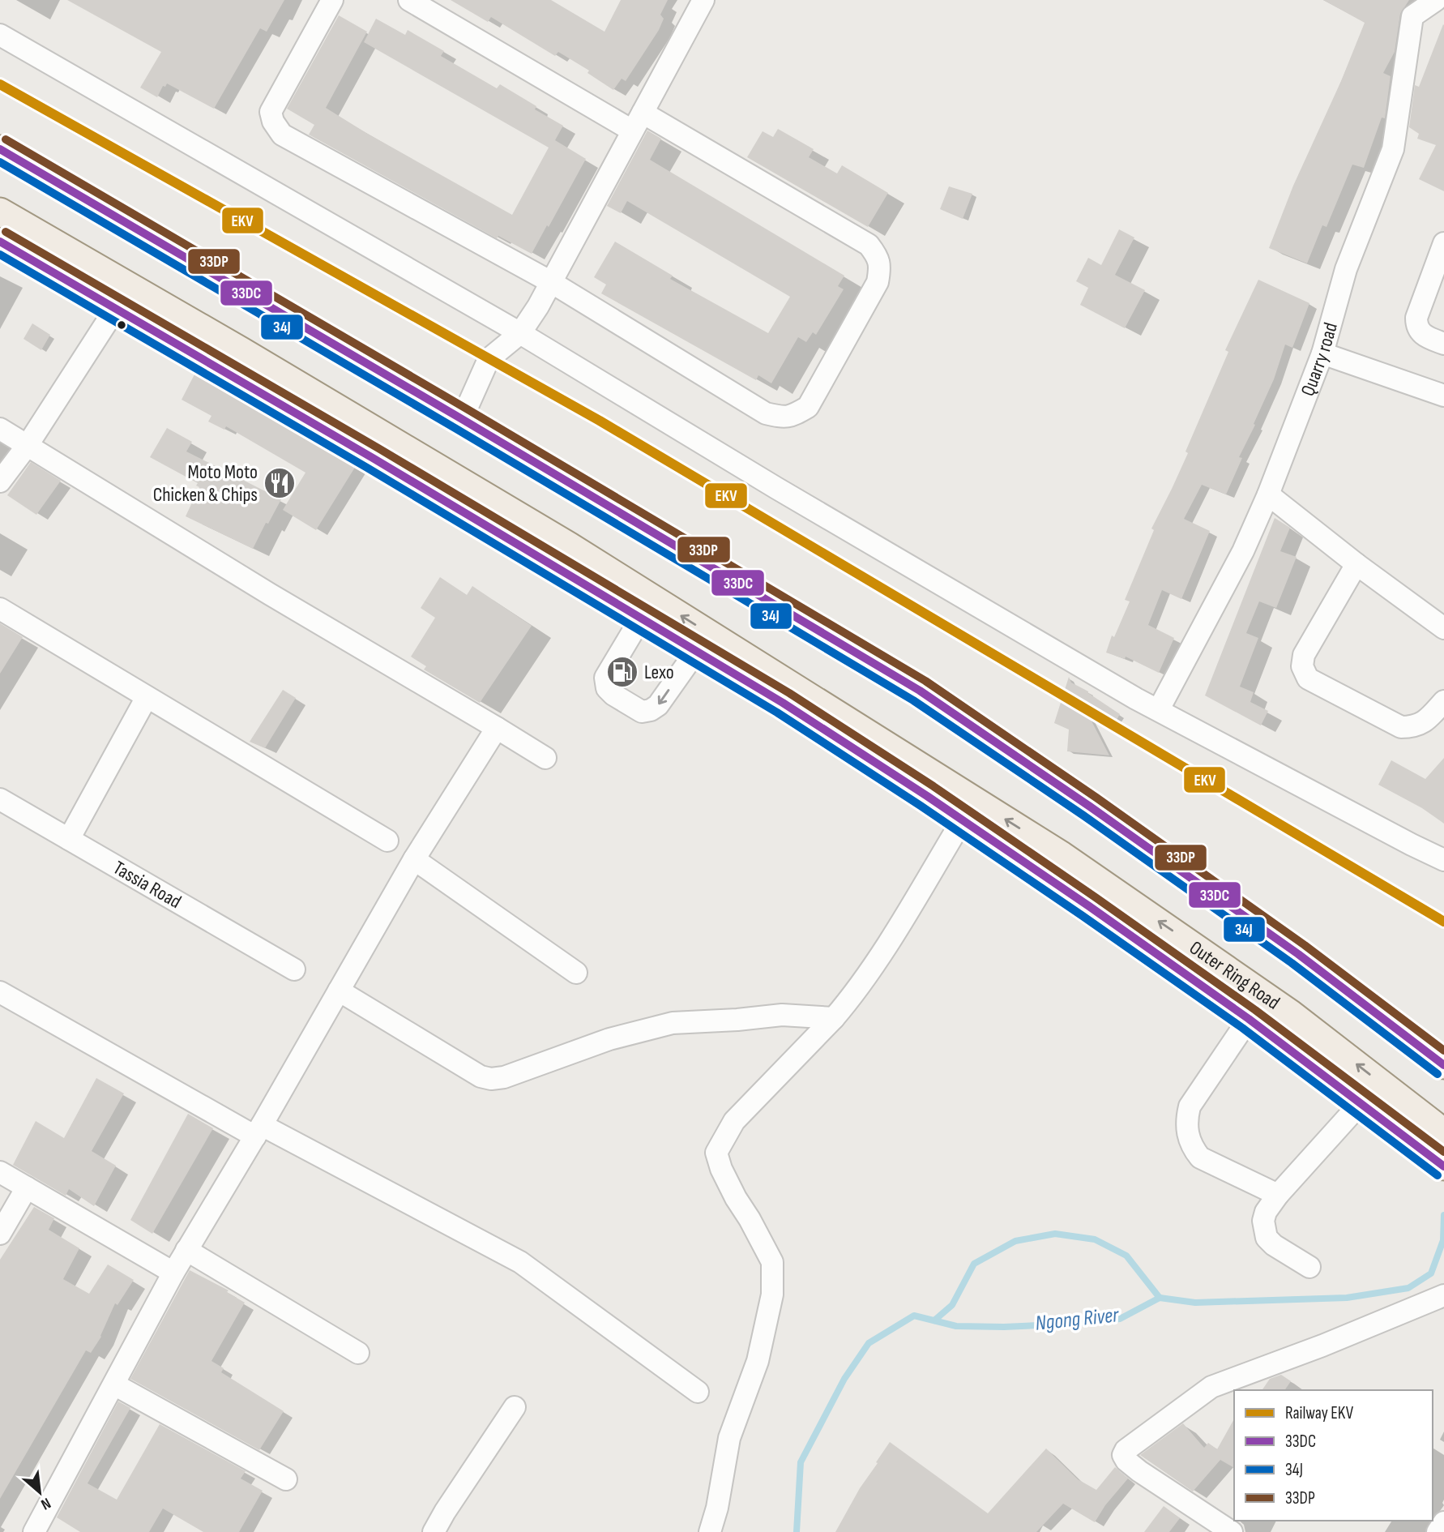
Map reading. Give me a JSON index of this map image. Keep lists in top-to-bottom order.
{
  "streets": {
    "main road": ["Outer Ring Road"],
    "street": ["Quarry road", "Tassia Road"]
  },
  "water": ["Ngong River"],
  "places": {
    "restaurant": ["Moto Moto Chicken & Chips"],
    "fuel station": ["Lexo"]
  },
  "lines": [
    "rail line EKV",
    "transit line 33DP",
    "transit line 33DC",
    "transit line 34J"
  ],
  "legend": [
    "Railway EKV",
    "33DC",
    "34J",
    "33DP"
  ],
  "north": "bottom right"
}
